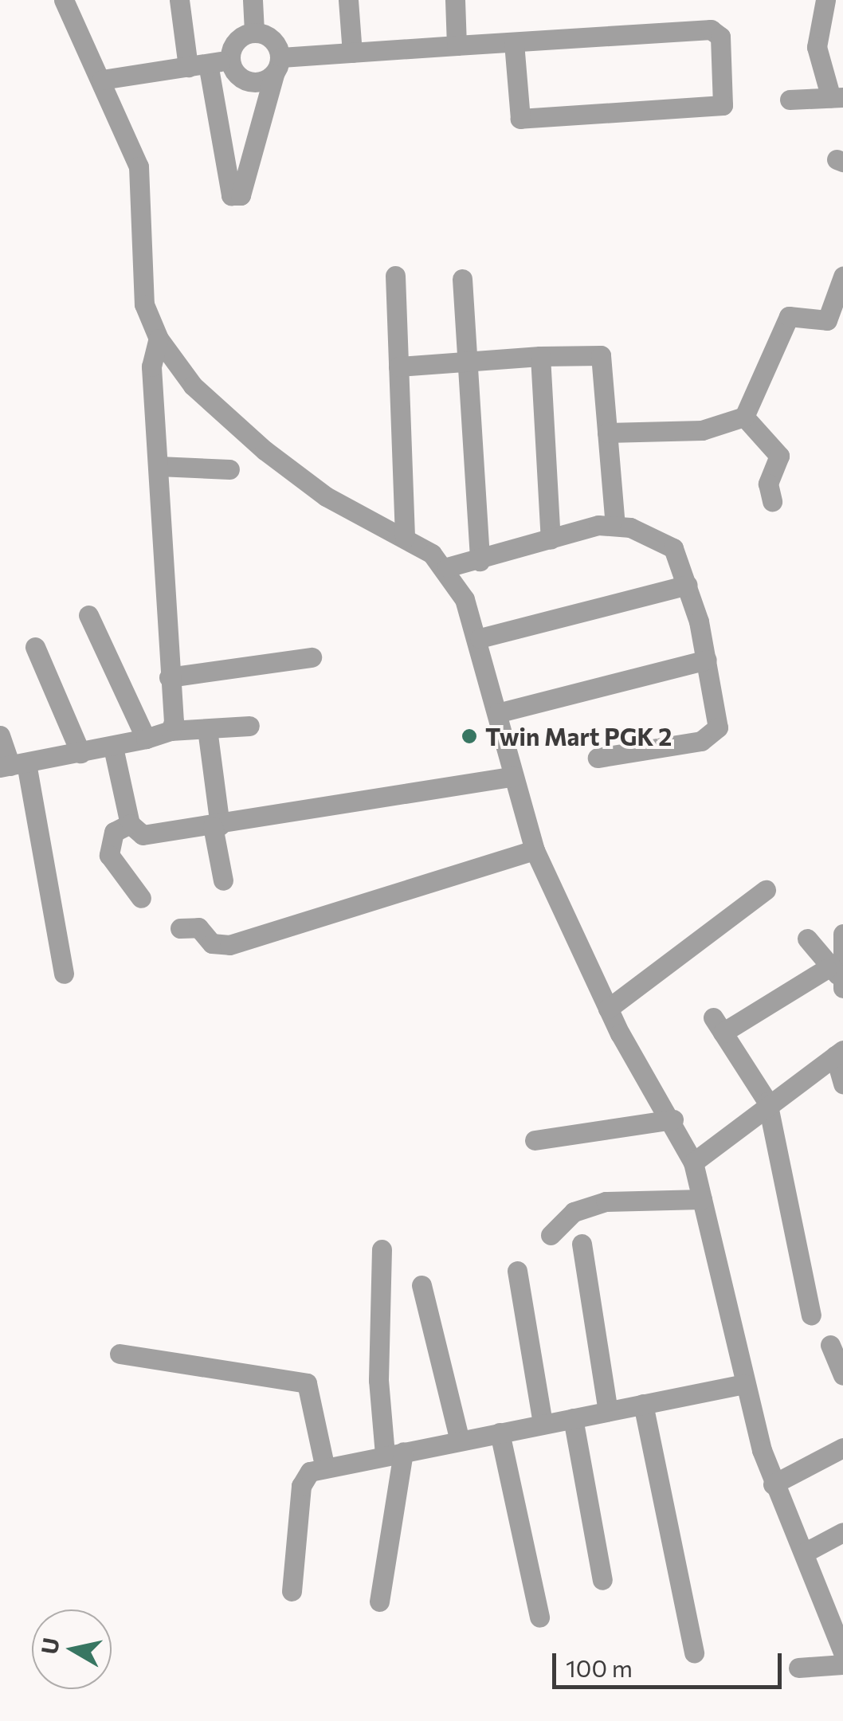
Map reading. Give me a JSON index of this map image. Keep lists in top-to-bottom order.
{
  "places": ["Twin Mart PGK 2"],
  "scale_bar": "100 m",
  "north": "left"
}
